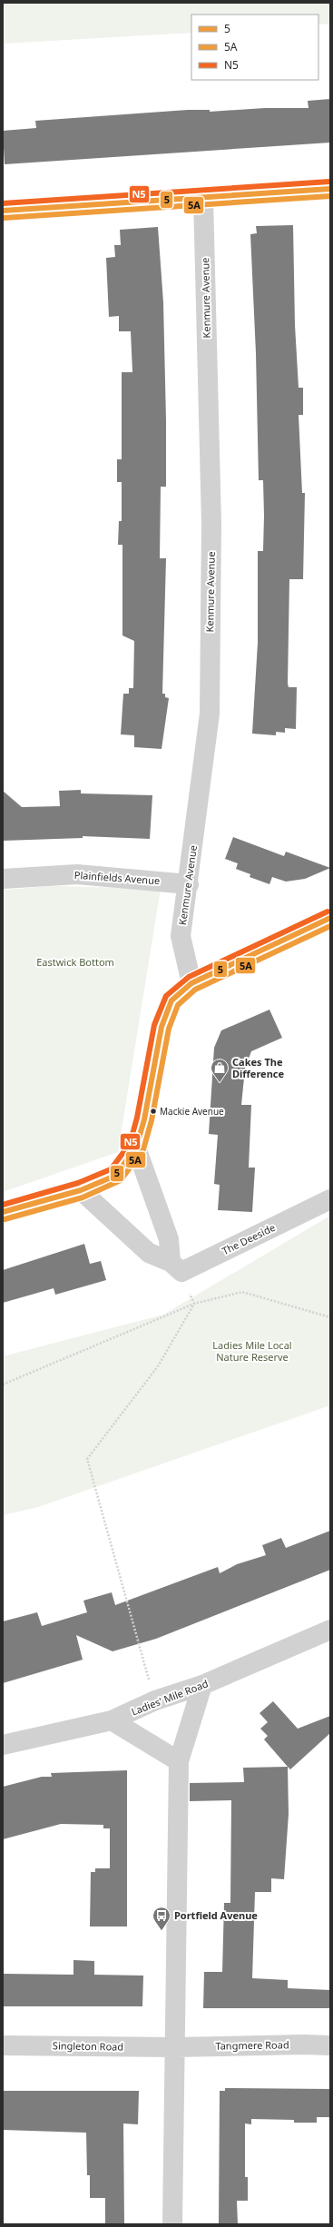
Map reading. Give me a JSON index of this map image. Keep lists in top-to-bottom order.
{
  "streets": {
    "street": [
      "Kenmure Avenue",
      "Plainfields Avenue",
      "The Deeside",
      "Ladies' Mile Road",
      "Tangmere Road",
      "Singleton Road"
    ]
  },
  "crossings": [
    ["Kenmure Avenue", "Plainfields Avenue"],
    ["Tangmere Road", "Singleton Road"]
  ],
  "parks": ["Eastwick Bottom", "Ladies Mile Local Nature Reserve"],
  "places": {
    "shop": ["Cakes The Difference"],
    "other": ["Mackie Avenue"],
    "bus stop": ["Portfield Avenue"]
  },
  "lines": ["transit line N5", "transit line 5", "transit line 5A"],
  "legend": ["5", "5A", "N5"]
}
